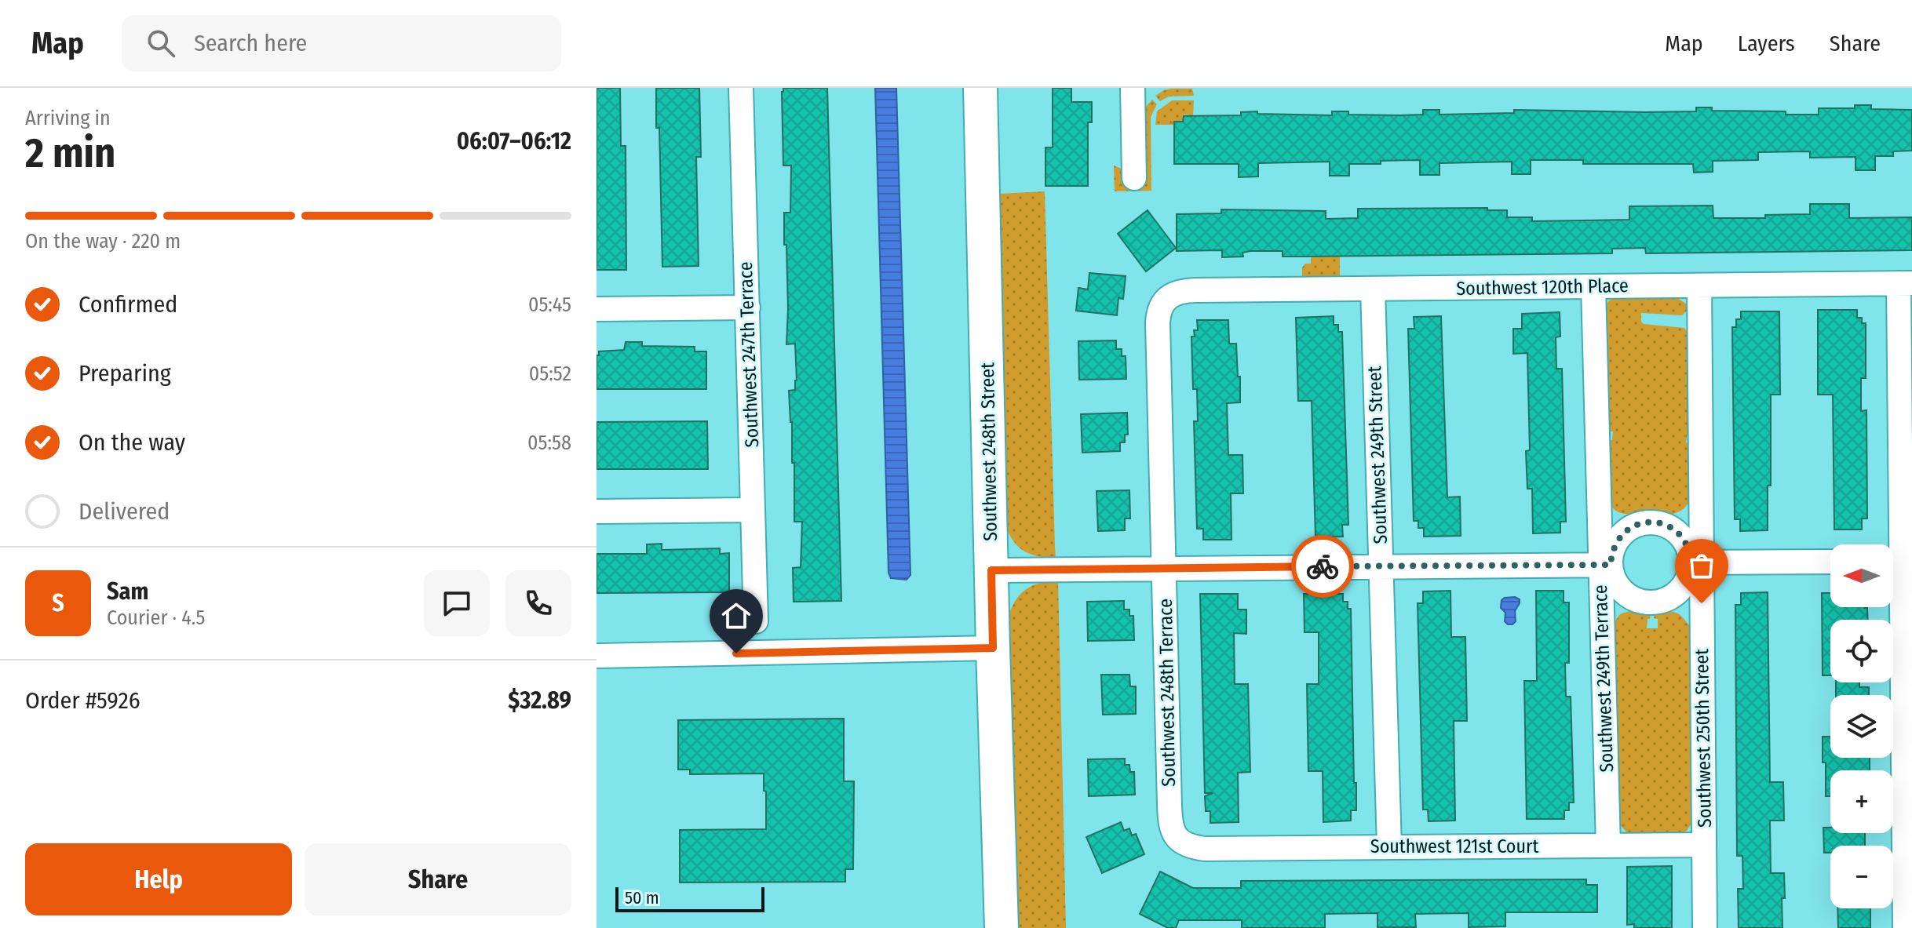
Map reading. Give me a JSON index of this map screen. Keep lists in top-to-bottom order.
{
  "streets": {
    "street": [
      "Southwest 120th Place",
      "Southwest 247th Terrace",
      "Southwest 248th Street",
      "Southwest 249th Street",
      "Southwest 249th Terrace",
      "Southwest 248th Terrace",
      "Southwest 250th Street",
      "Southwest 121st Court"
    ]
  },
  "crossings": [
    ["Southwest 120th Place", "Southwest 249th Street"],
    ["Southwest 120th Place", "Southwest 249th Terrace"],
    ["Southwest 120th Place", "Southwest 248th Terrace"],
    ["Southwest 120th Place", "Southwest 250th Street"],
    ["Southwest 249th Street", "Southwest 121st Court"],
    ["Southwest 249th Terrace", "Southwest 250th Street"],
    ["Southwest 249th Terrace", "Southwest 121st Court"],
    ["Southwest 248th Terrace", "Southwest 121st Court"],
    ["Southwest 250th Street", "Southwest 121st Court"]
  ],
  "scale_bar": "50 m",
  "north": "left",
  "page": {
    "header": "Map",
    "search": "Search here",
    "nav": ["Map", "Layers", "Share"],
    "heading": ["2 min", "Arriving in", "06:07–06:12"],
    "panel": [
      "Sam",
      "Courier · 4.5",
      "Order #5926",
      "$32.89"
    ],
    "bar": "On the way · 220 m",
    "list": [
      ["Confirmed", "05:45"],
      ["Preparing", "05:52"],
      ["On the way", "05:58"],
      "Delivered"
    ],
    "map_buttons": ["+", "−"],
    "round": "S",
    "buttons": ["Help", "Share"],
    "scale": "50 m"
  }
}
